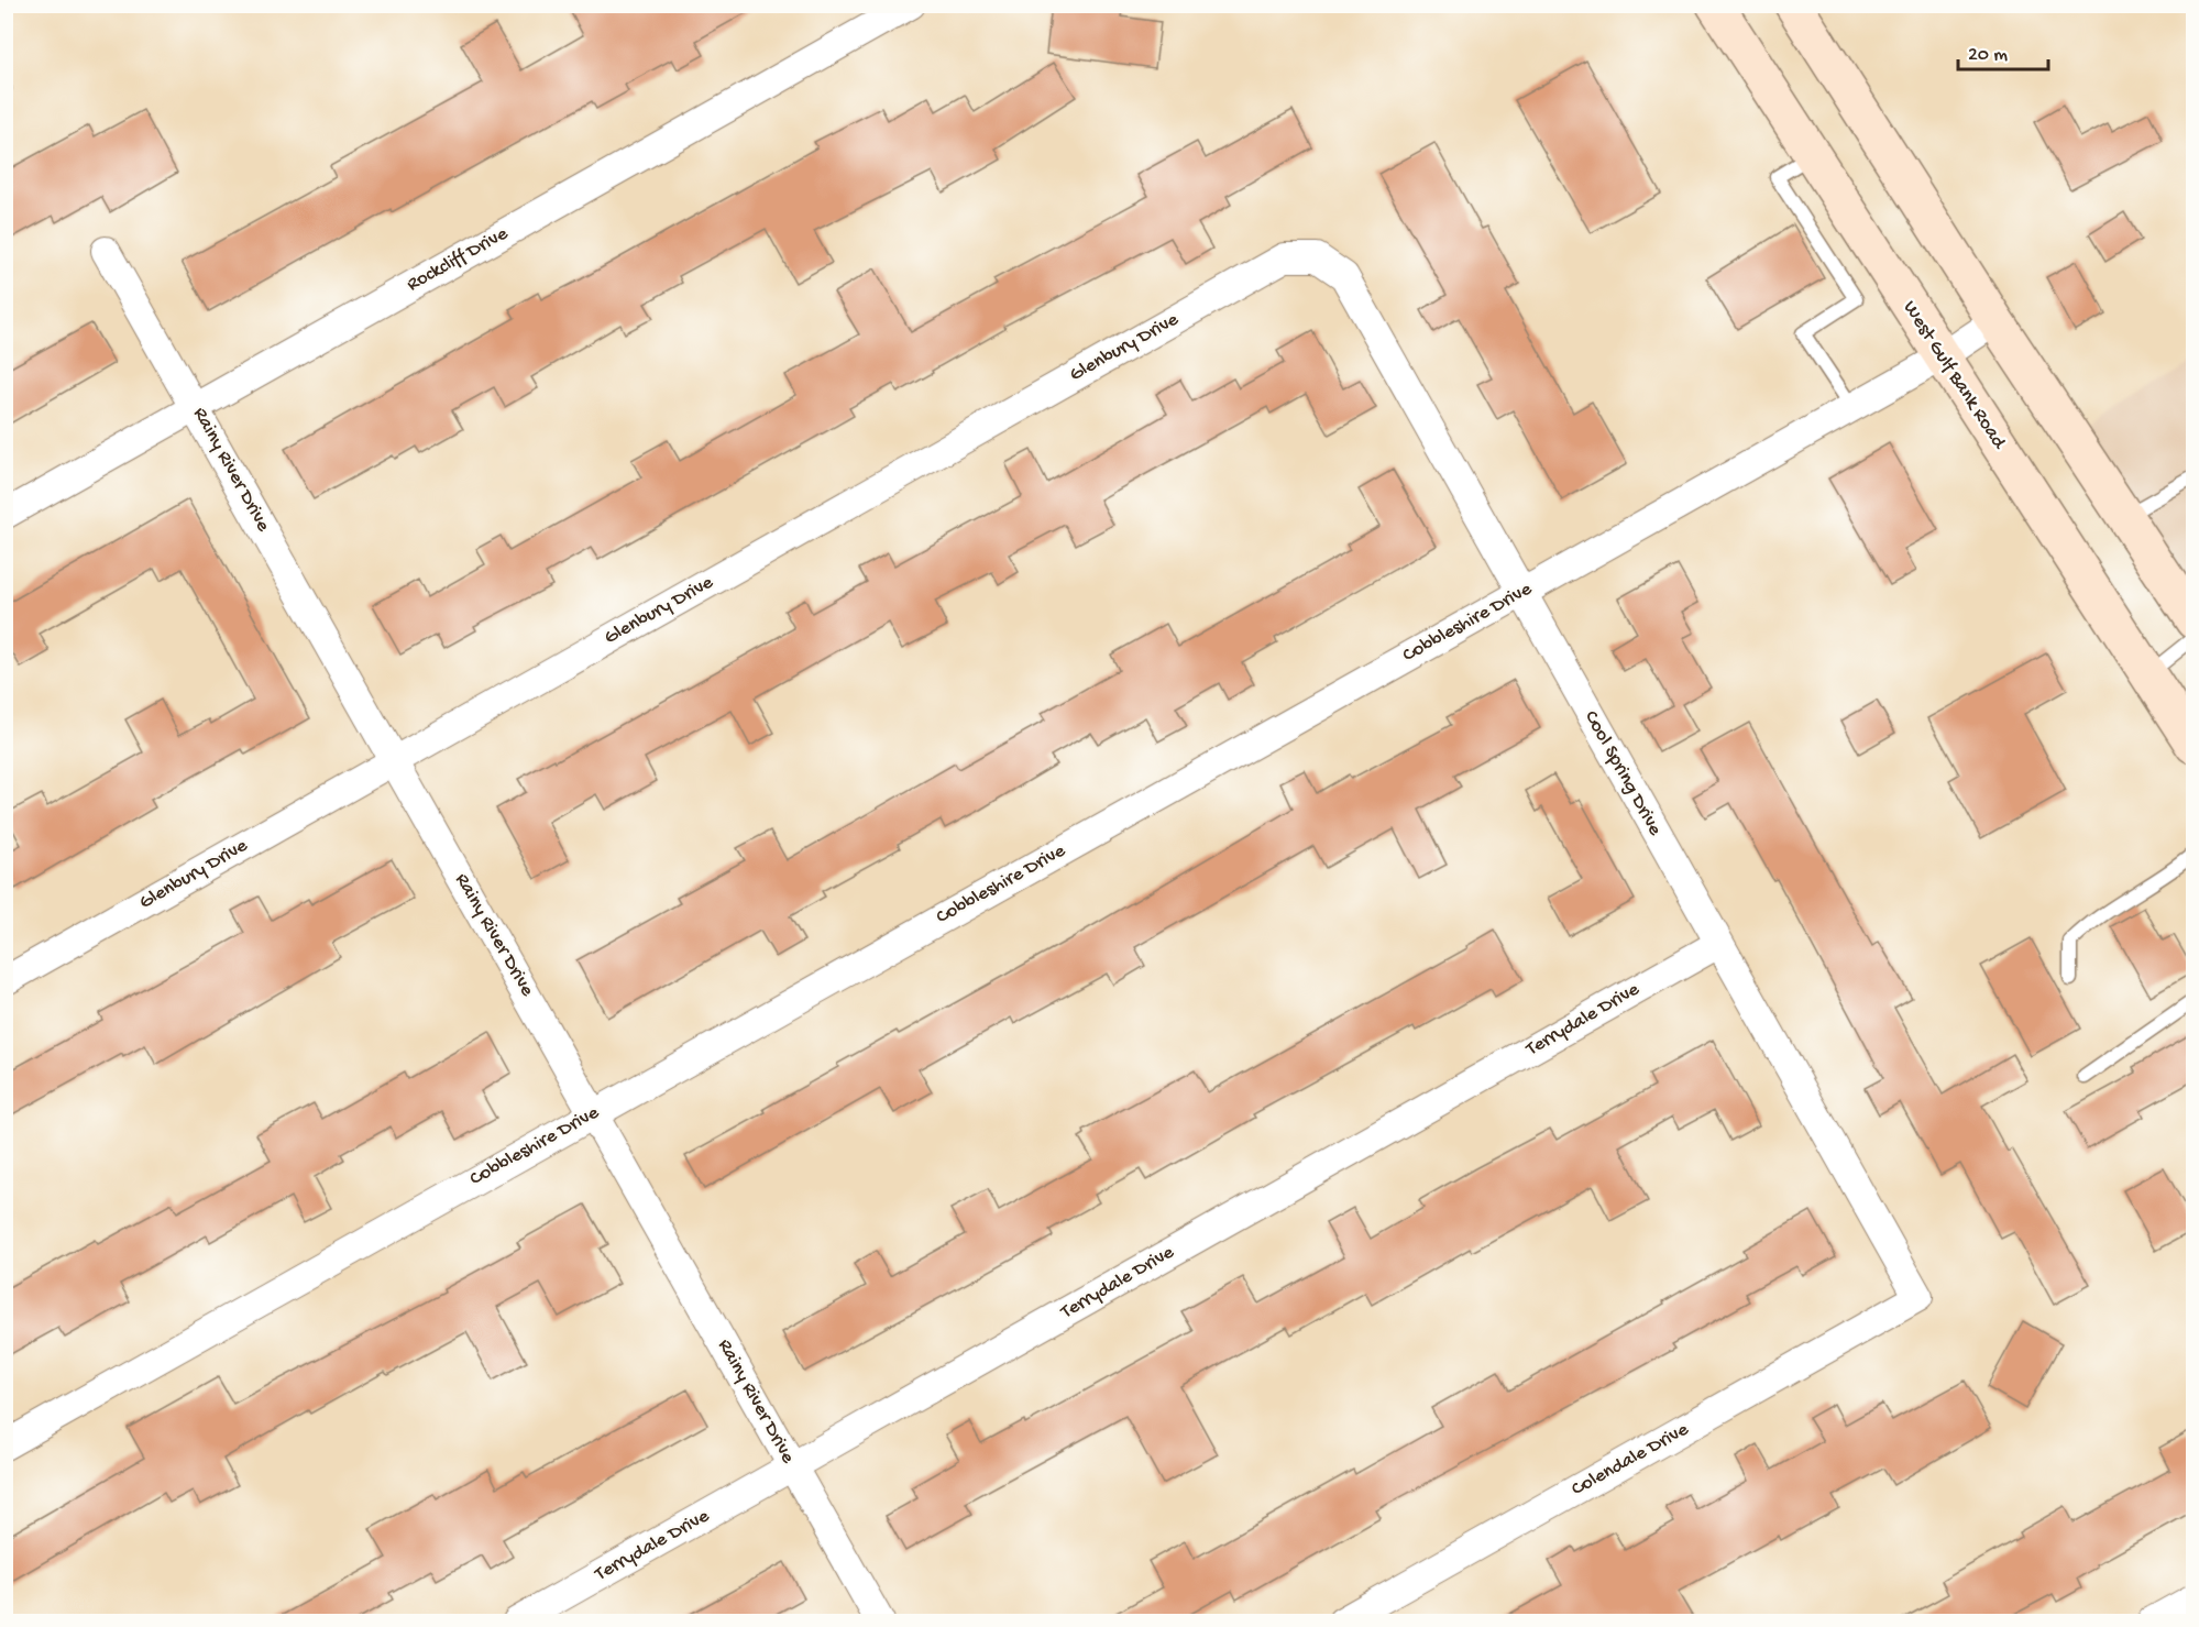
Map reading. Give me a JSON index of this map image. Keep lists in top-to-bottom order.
{
  "streets": {
    "main road": ["West Gulf Bank Road"],
    "street": [
      "Rockcliff Drive",
      "Glenbury Drive",
      "Rainy River Drive",
      "Cobbleshire Drive",
      "Cool Spring Drive",
      "Terrydale Drive",
      "Colendale Drive"
    ]
  },
  "crossings": [
    ["Rockcliff Drive", "Rainy River Drive"],
    ["Glenbury Drive", "Rainy River Drive"],
    ["Glenbury Drive", "Cool Spring Drive"],
    ["West Gulf Bank Road", "Cobbleshire Drive"],
    ["Rainy River Drive", "Cobbleshire Drive"],
    ["Rainy River Drive", "Terrydale Drive"],
    ["Cobbleshire Drive", "Cool Spring Drive"],
    ["Cool Spring Drive", "Terrydale Drive"],
    ["Cool Spring Drive", "Colendale Drive"]
  ],
  "scale_bar": "20 m"
}
